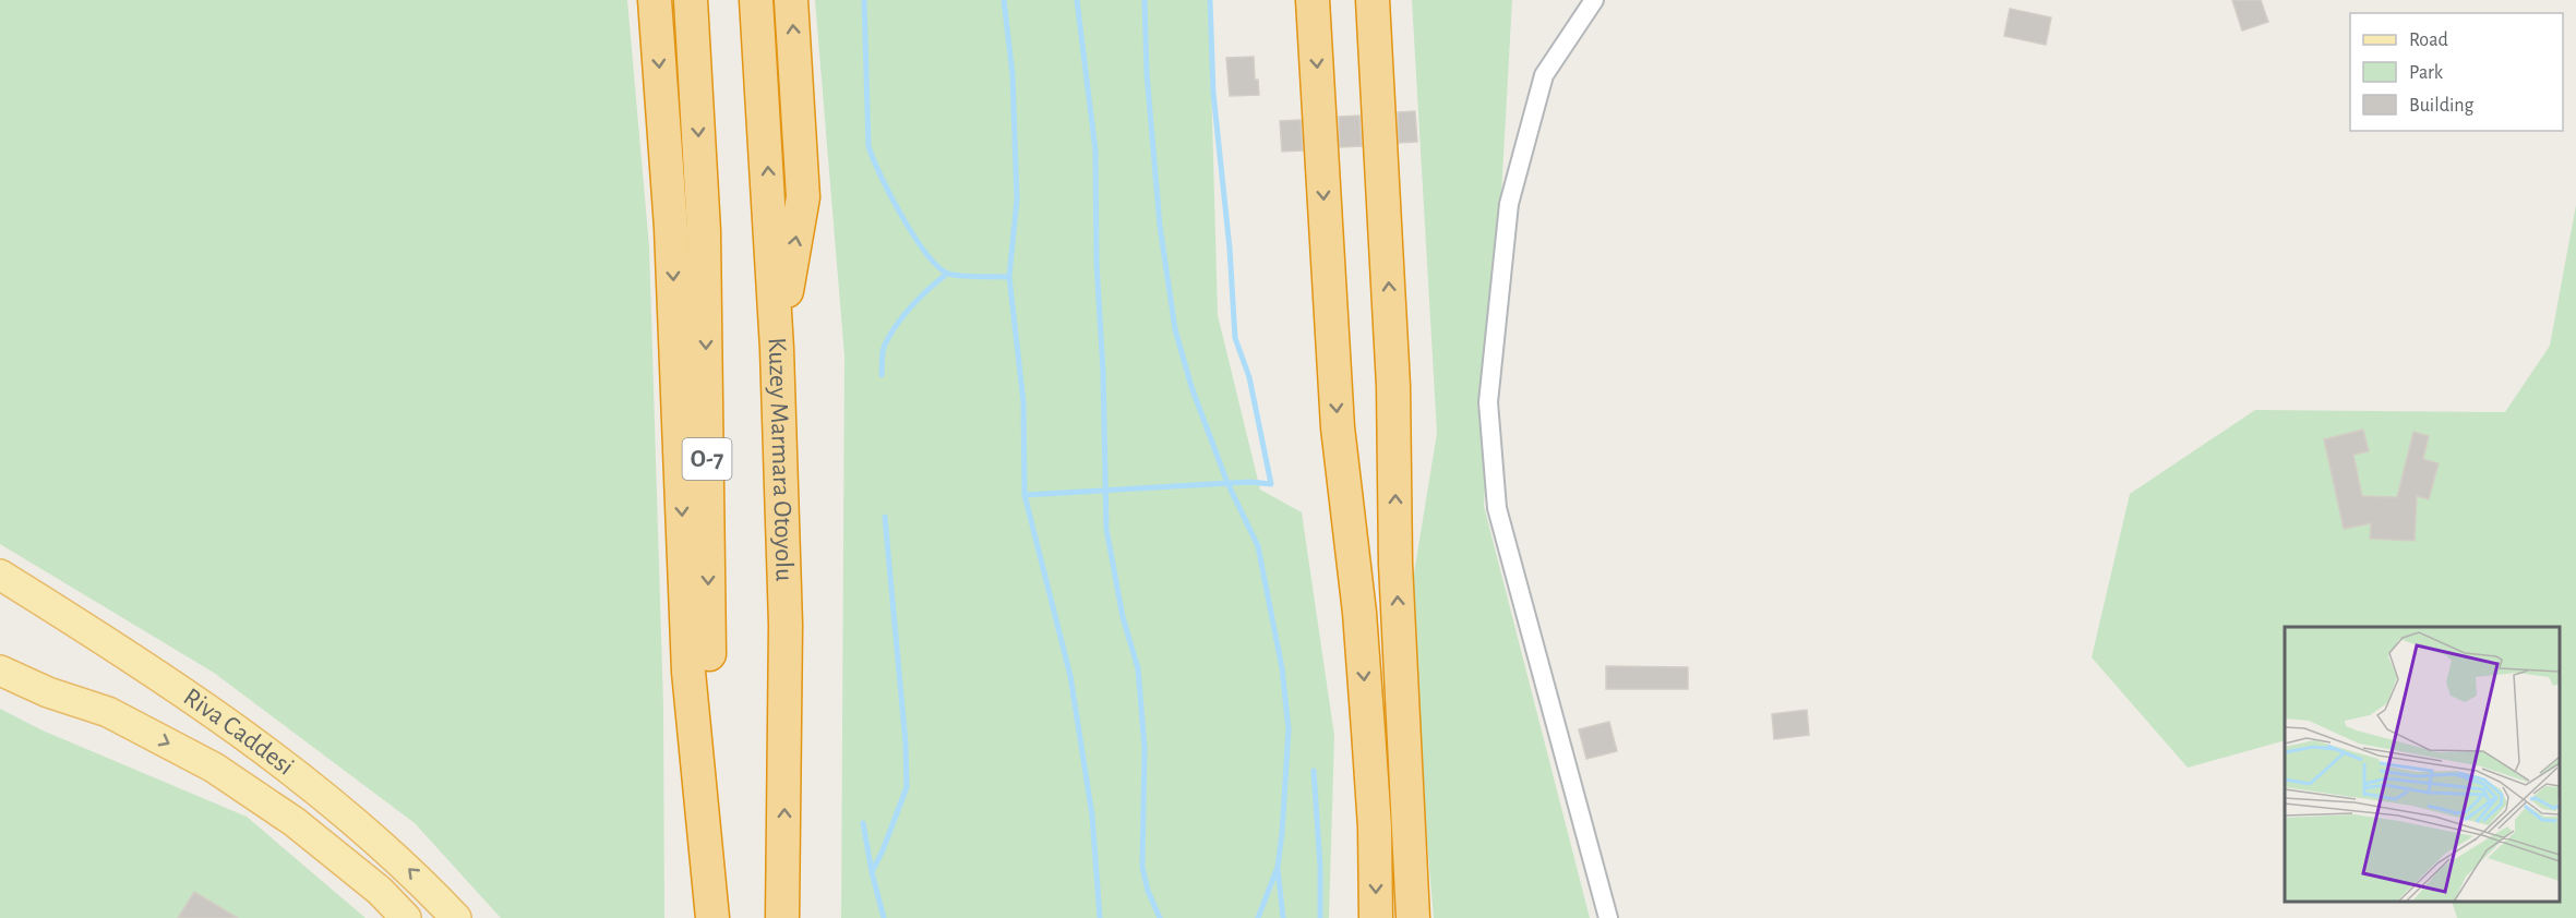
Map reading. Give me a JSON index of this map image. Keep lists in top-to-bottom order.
{
  "streets": {
    "highway": ["O-7", "Kuzey Marmara Otoyolu"],
    "main road": ["Riva Caddesi"]
  },
  "legend": ["Road", "Park", "Building"]
}
